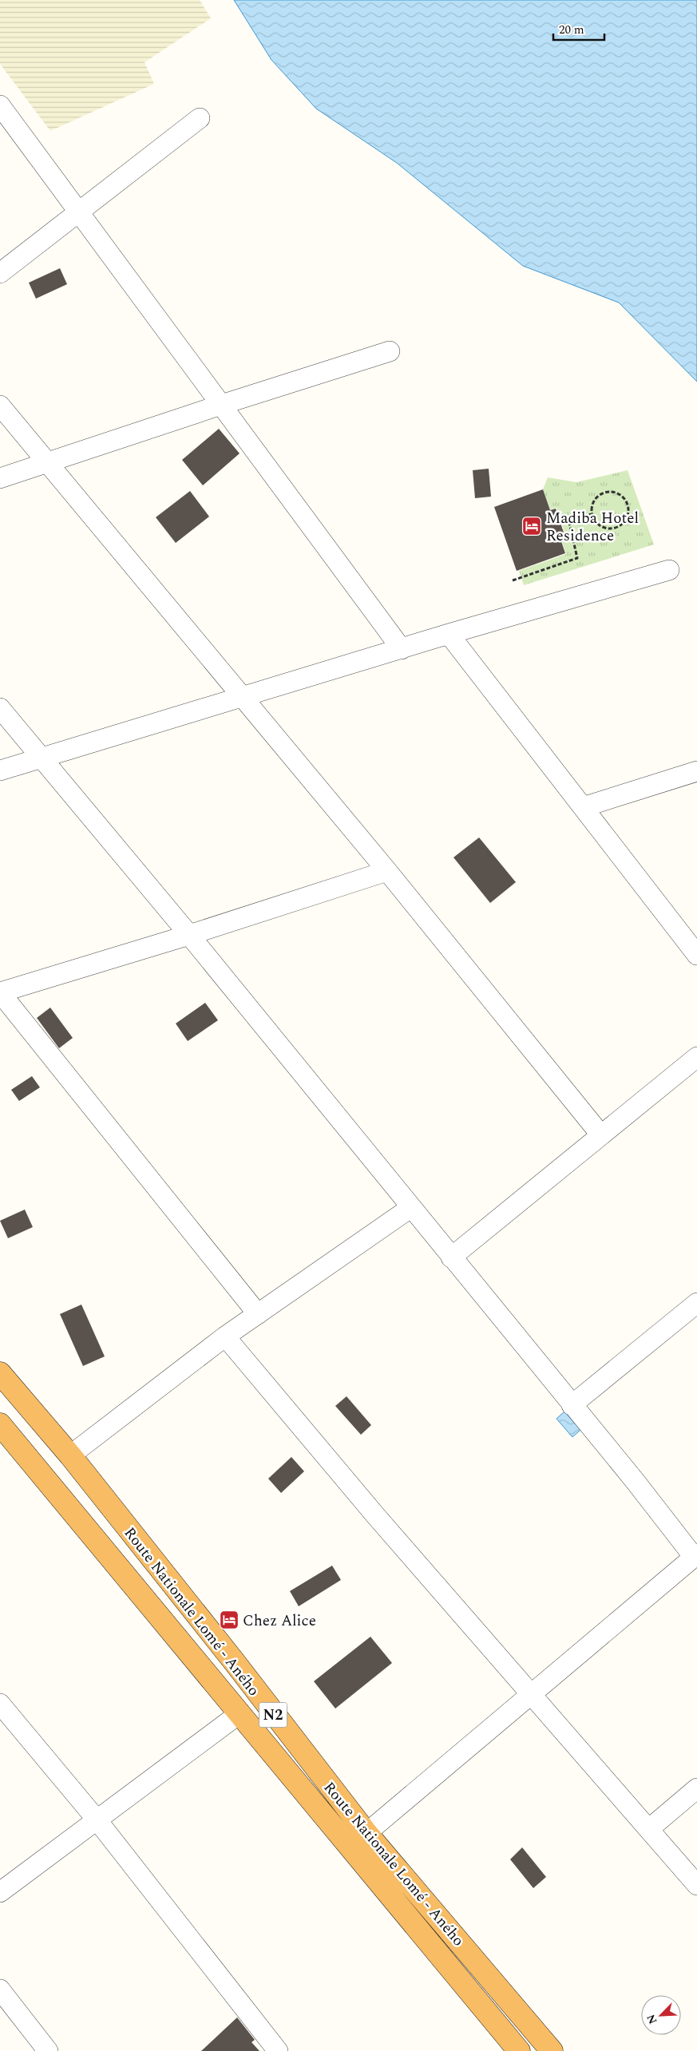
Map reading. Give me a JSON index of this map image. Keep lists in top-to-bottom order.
{
  "streets": {
    "highway": ["Route Nationale Lomé - Aného", "N2"]
  },
  "places": {
    "hotel": ["Madiba Hotel Residence", "Chez Alice"]
  },
  "scale_bar": "20 m",
  "north": "bottom left"
}
